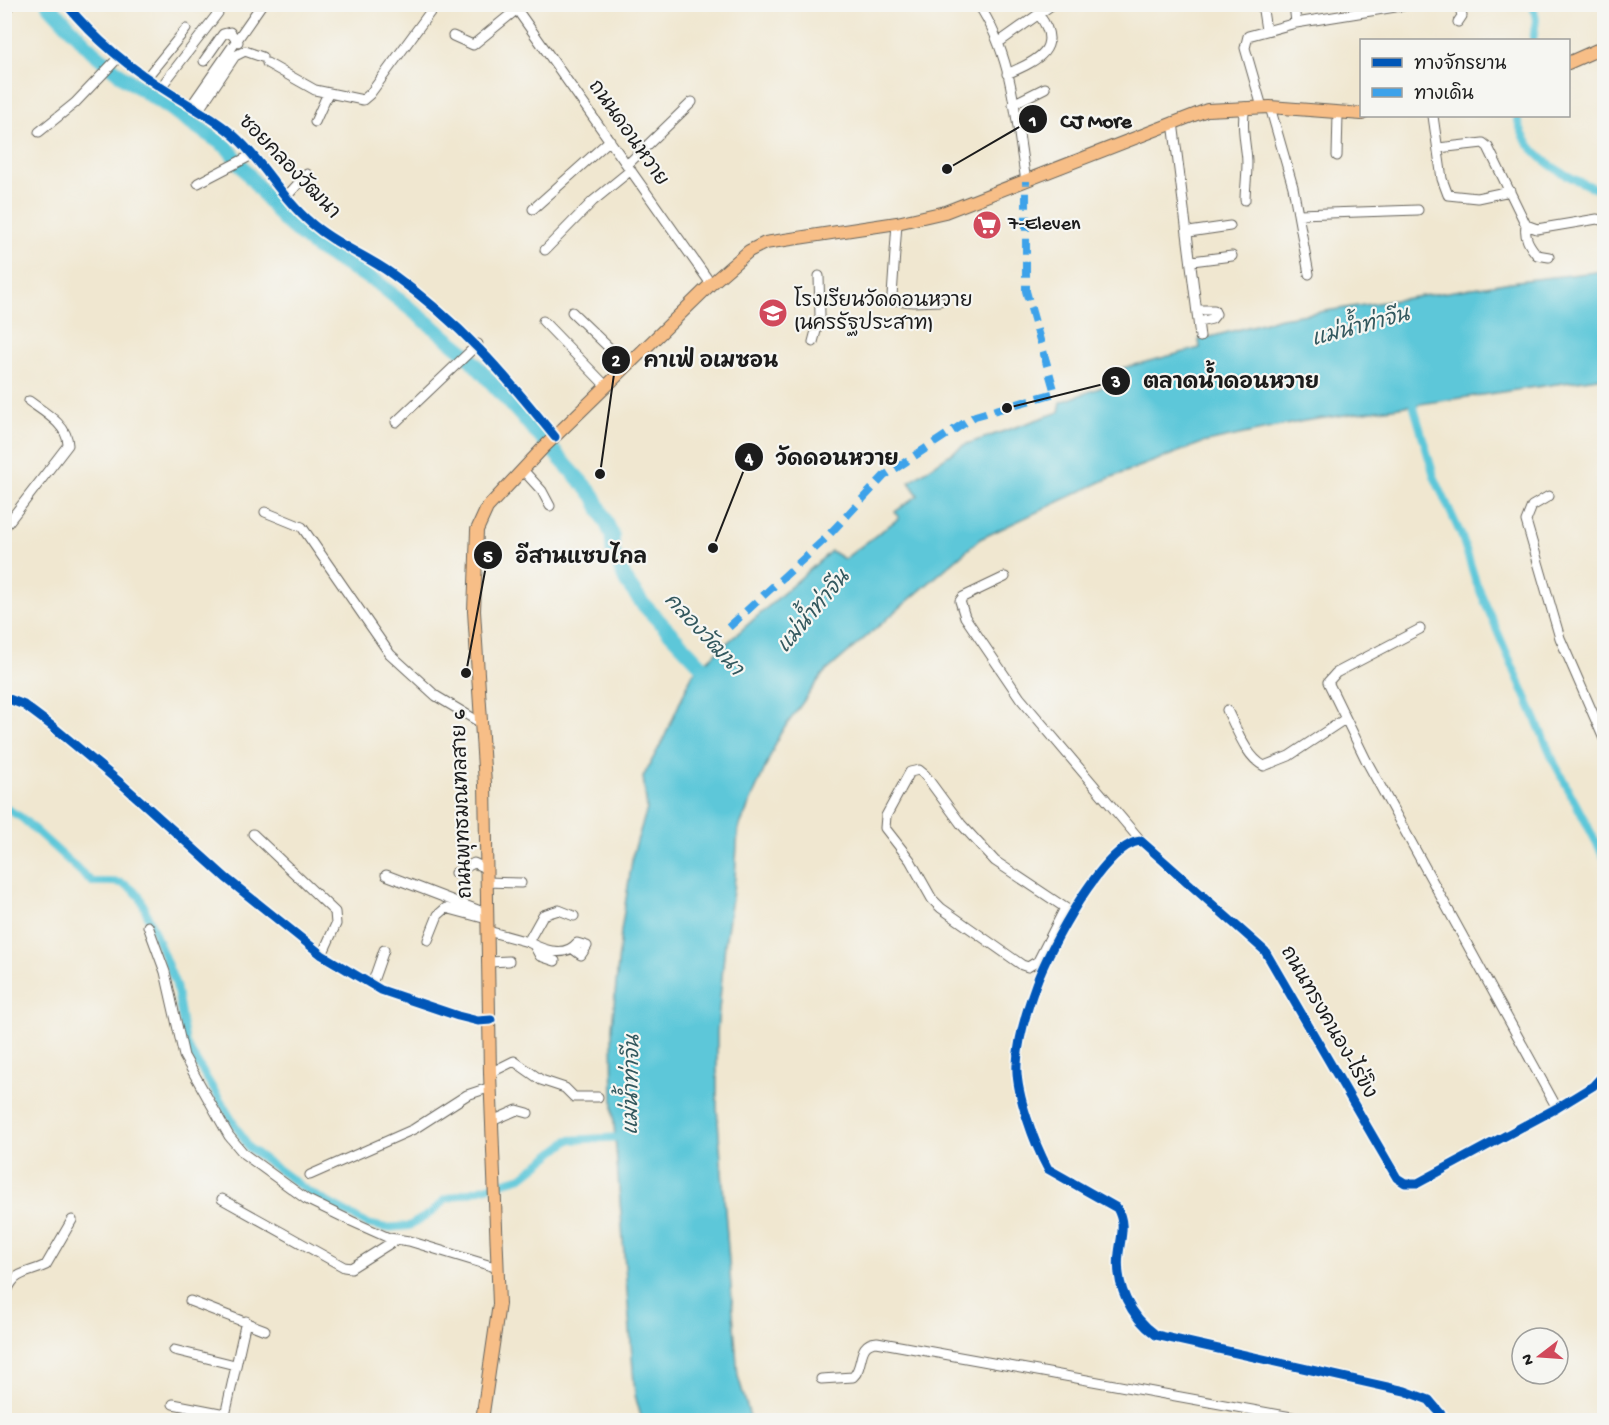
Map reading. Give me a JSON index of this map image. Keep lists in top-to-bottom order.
{
  "streets": {
    "main road": ["ถนนพุทธมณฑลสาย 6"],
    "street": ["ถนนดอนหวาย", "ซอยคลองวัฒนา", "ถนนทรงคนอง-ไร่ขิง"]
  },
  "crossings": [
    ["ถนนดอนหวาย", "ถนนพุทธมณฑลสาย 6"],
    ["ซอยคลองวัฒนา", "ถนนพุทธมณฑลสาย 6"]
  ],
  "water": ["แม่น้ำท่าจีน", "คลองวัฒนา"],
  "places": {
    "other": [
      "CJ More",
      "ตลาดน้ำดอนหวาย",
      "คาเฟ่ อเมซอน",
      "วัดดอนหวาย",
      "อีสานแซบไกล"
    ],
    "supermarket": ["7-Eleven"],
    "school or university": ["โรงเรียนวัดดอนหวาย (นครรัฐประสาท)"]
  },
  "legend": ["ทางจักรยาน", "ทางเดิน"],
  "north": "left"
}
